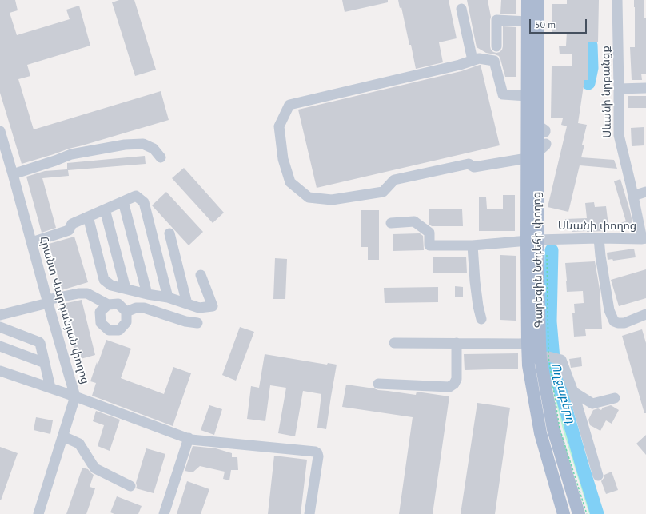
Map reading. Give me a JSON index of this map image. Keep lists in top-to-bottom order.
{
  "streets": {
    "main road": ["Գարեգին Նժդեհի փողոց"],
    "street": ["Սևանի նրբանցք", "Սևանի փողոց", "Հրանտ Վարդանյան փողոց"]
  },
  "crossings": [
    ["Սևանի նրբանցք", "Սևանի փողոց"],
    ["Սևանի փողոց", "Գարեգին Նժդեհի փողոց"]
  ],
  "water": ["Ողջաբերդ"],
  "scale_bar": "50 m"
}
